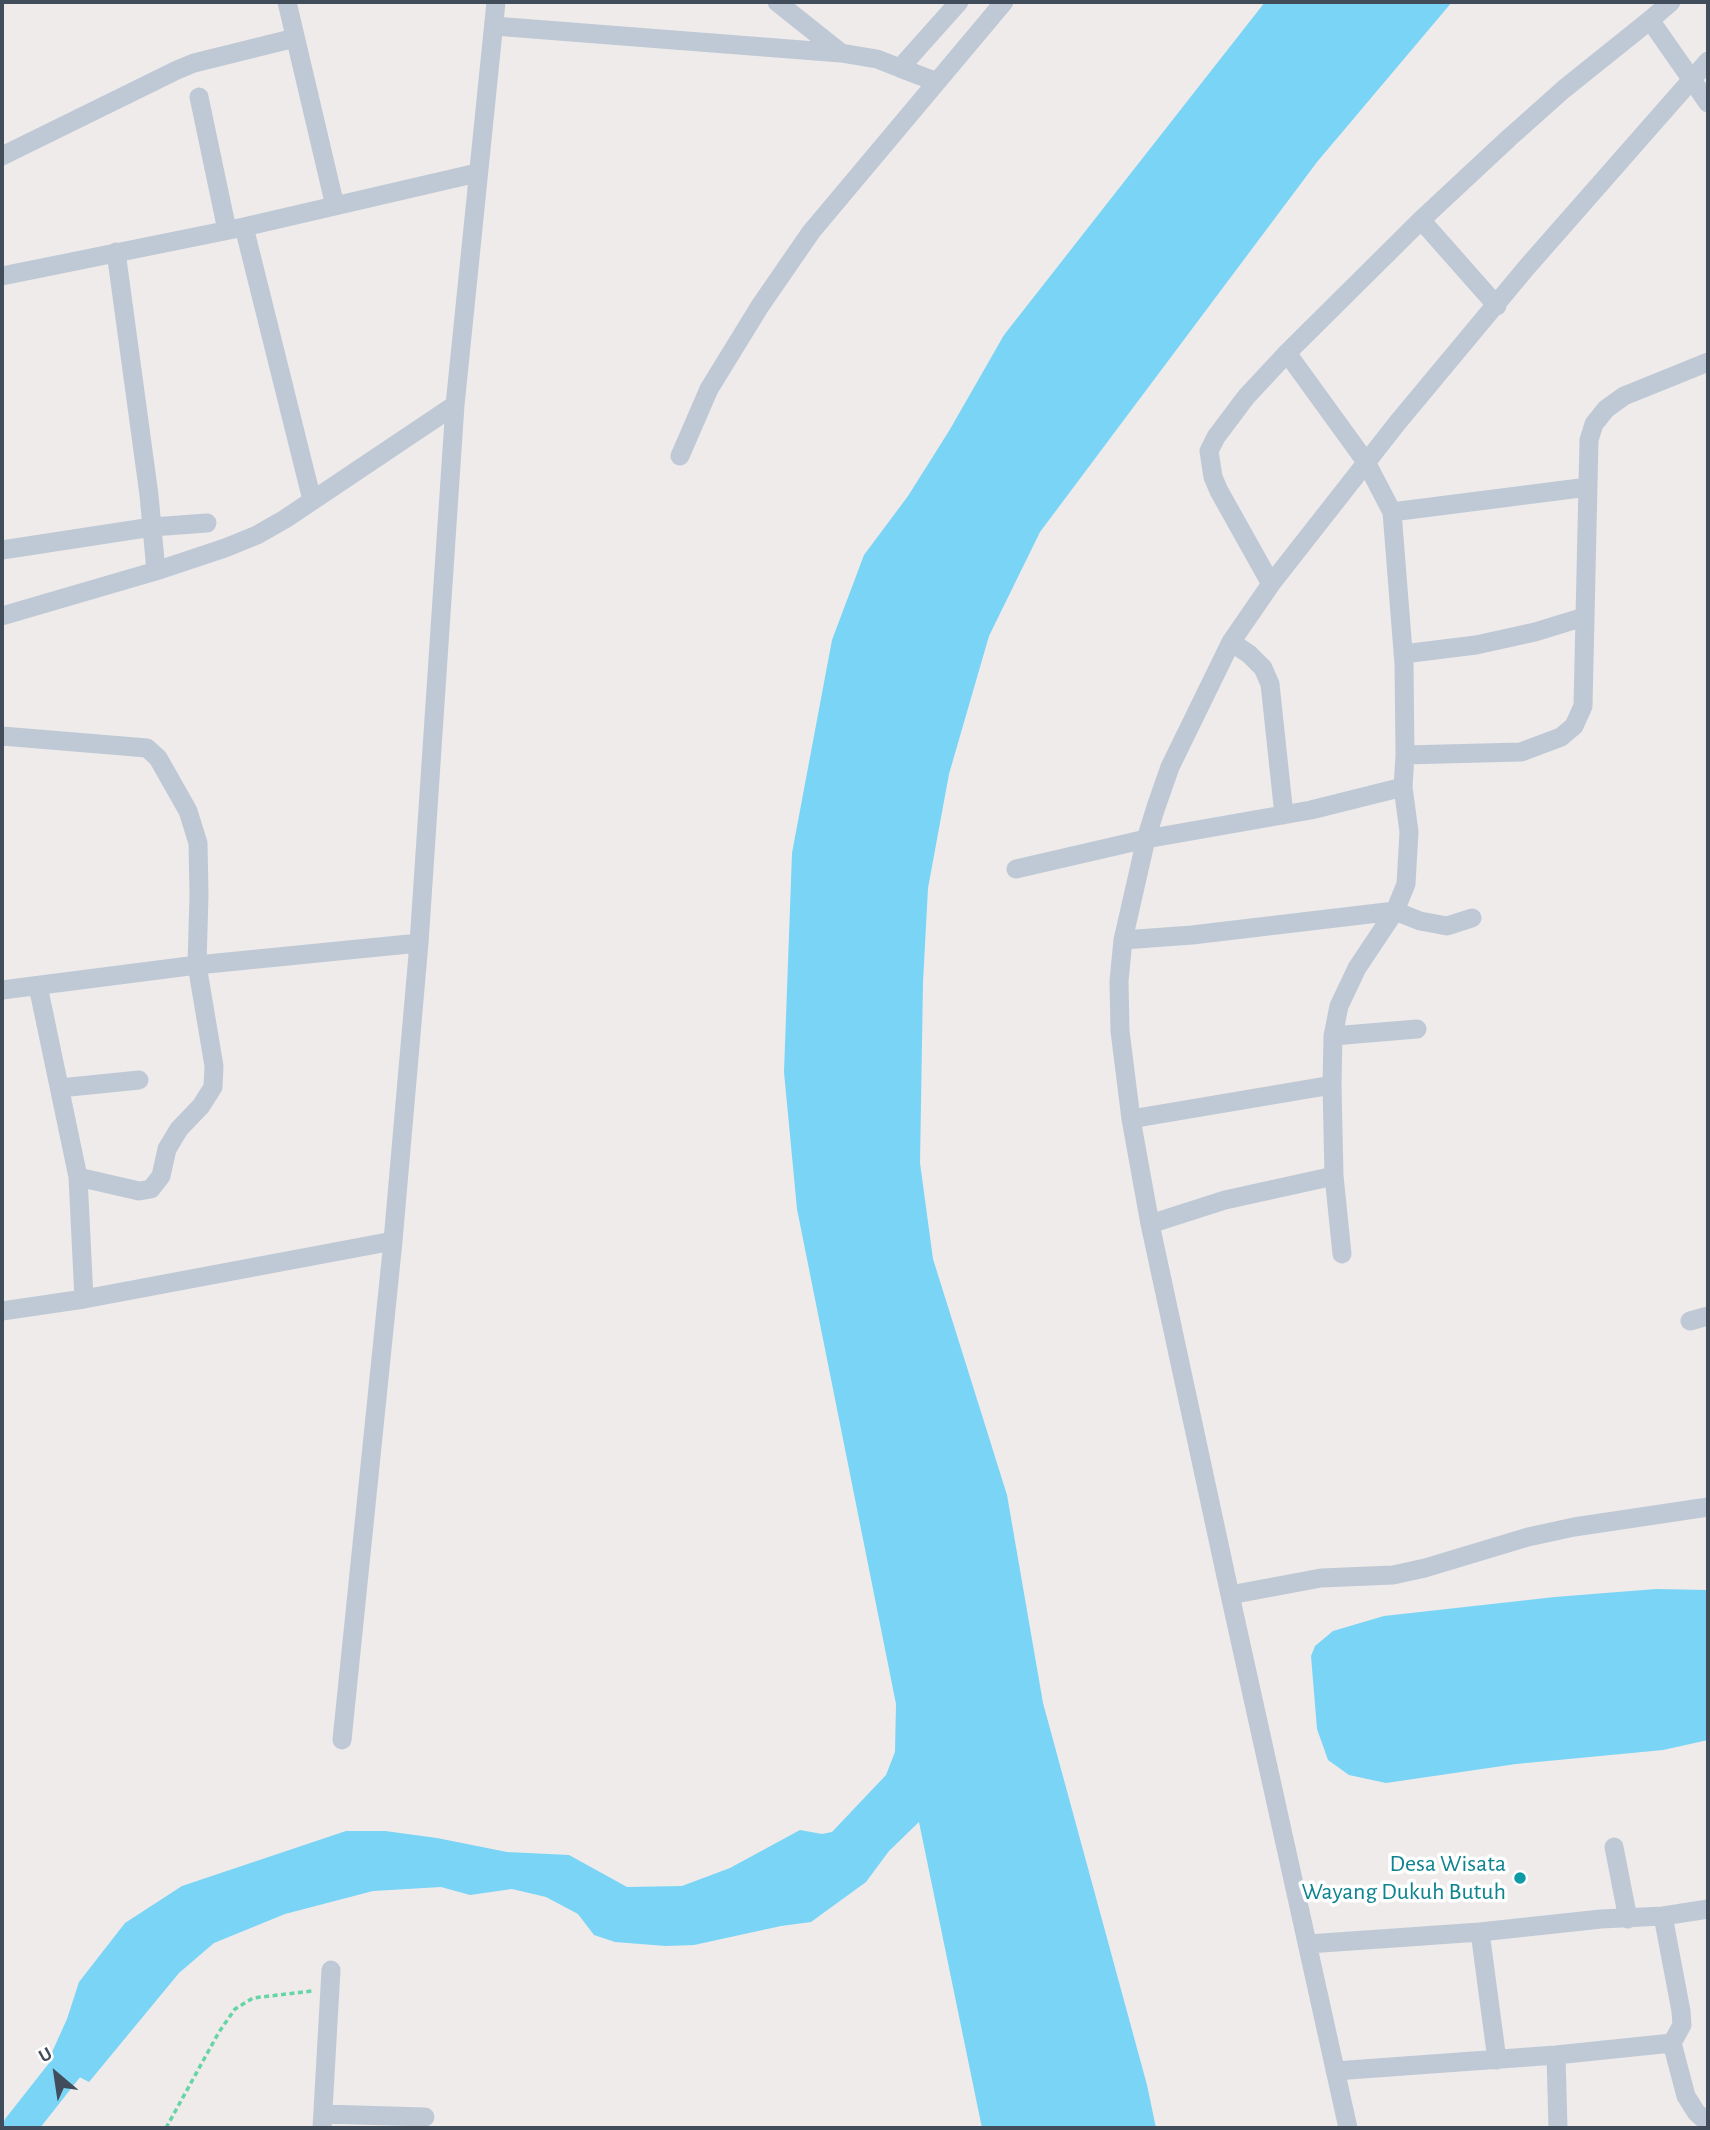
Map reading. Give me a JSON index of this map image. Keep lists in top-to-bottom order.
{
  "places": ["Desa Wisata Wayang Dukuh Butuh"],
  "north": "top left"
}
